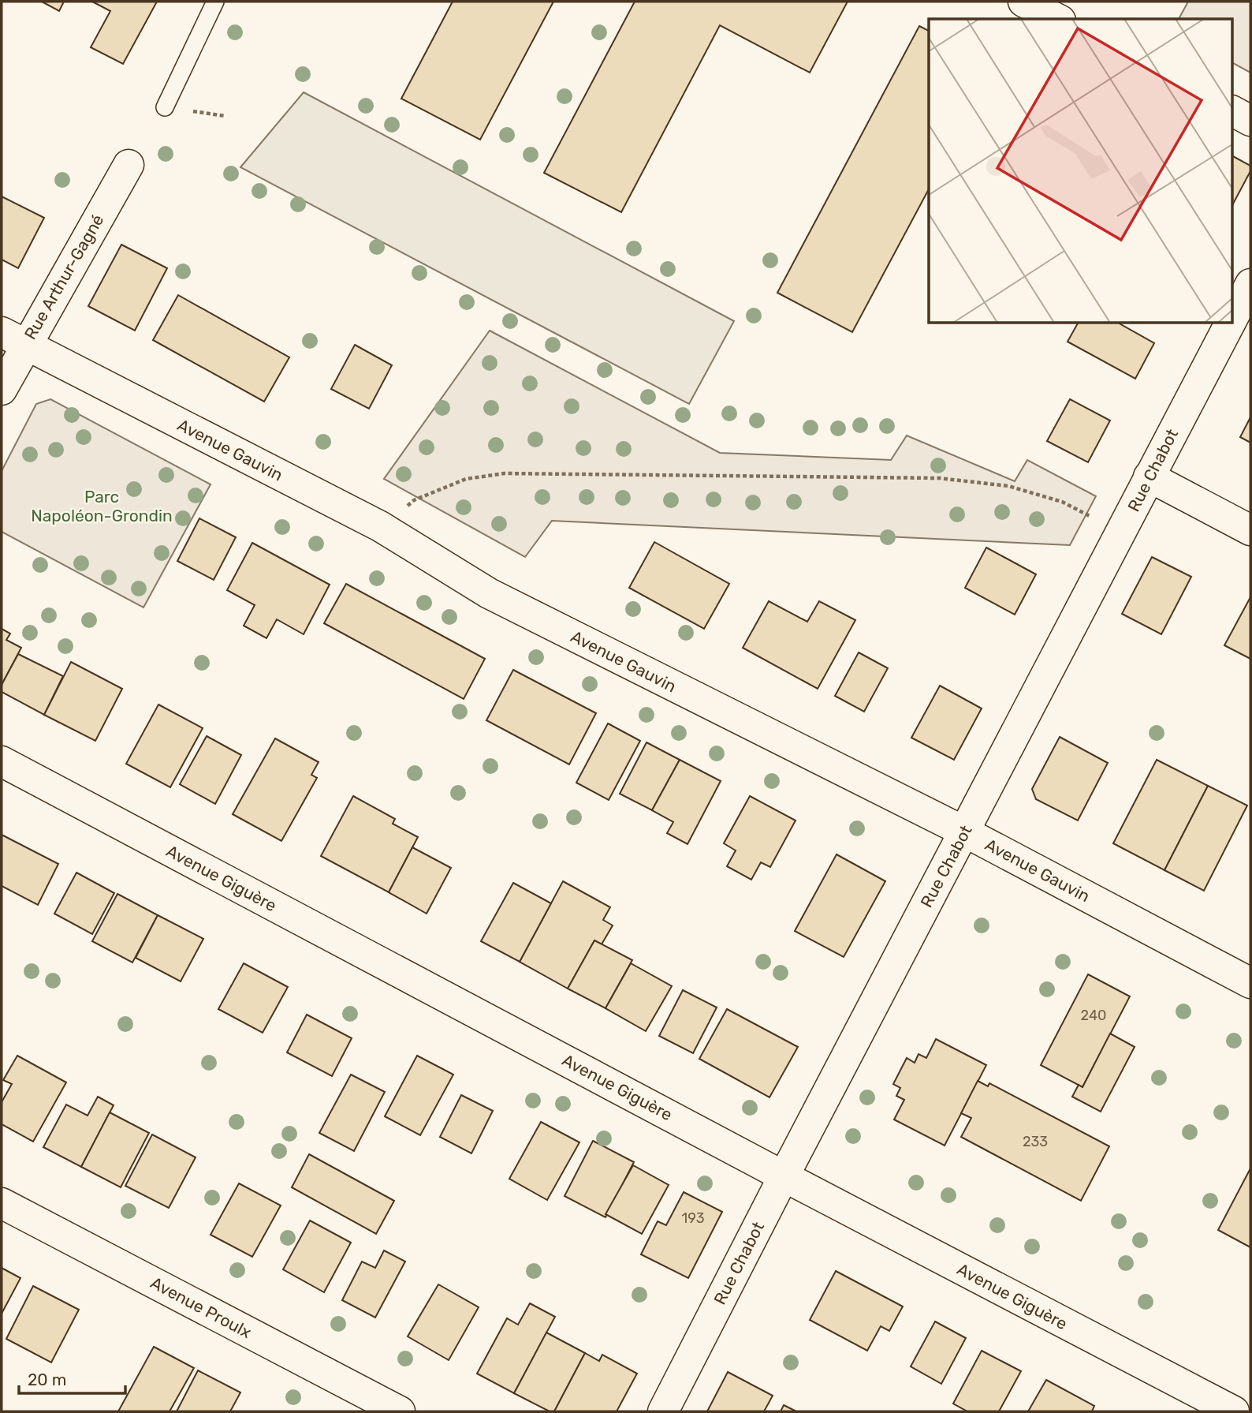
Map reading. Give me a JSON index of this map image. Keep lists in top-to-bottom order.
{
  "streets": {
    "street": [
      "Rue Arthur-Gagné",
      "Avenue Gauvin",
      "Rue Chabot",
      "Avenue Giguère",
      "Avenue Proulx"
    ]
  },
  "crossings": [
    ["Rue Arthur-Gagné", "Avenue Gauvin"],
    ["Avenue Gauvin", "Rue Chabot"],
    ["Rue Chabot", "Avenue Giguère"]
  ],
  "parks": ["Parc Napoléon-Grondin"],
  "house_numbers": ["240", "233", "193"],
  "scale_bar": "20 m"
}
